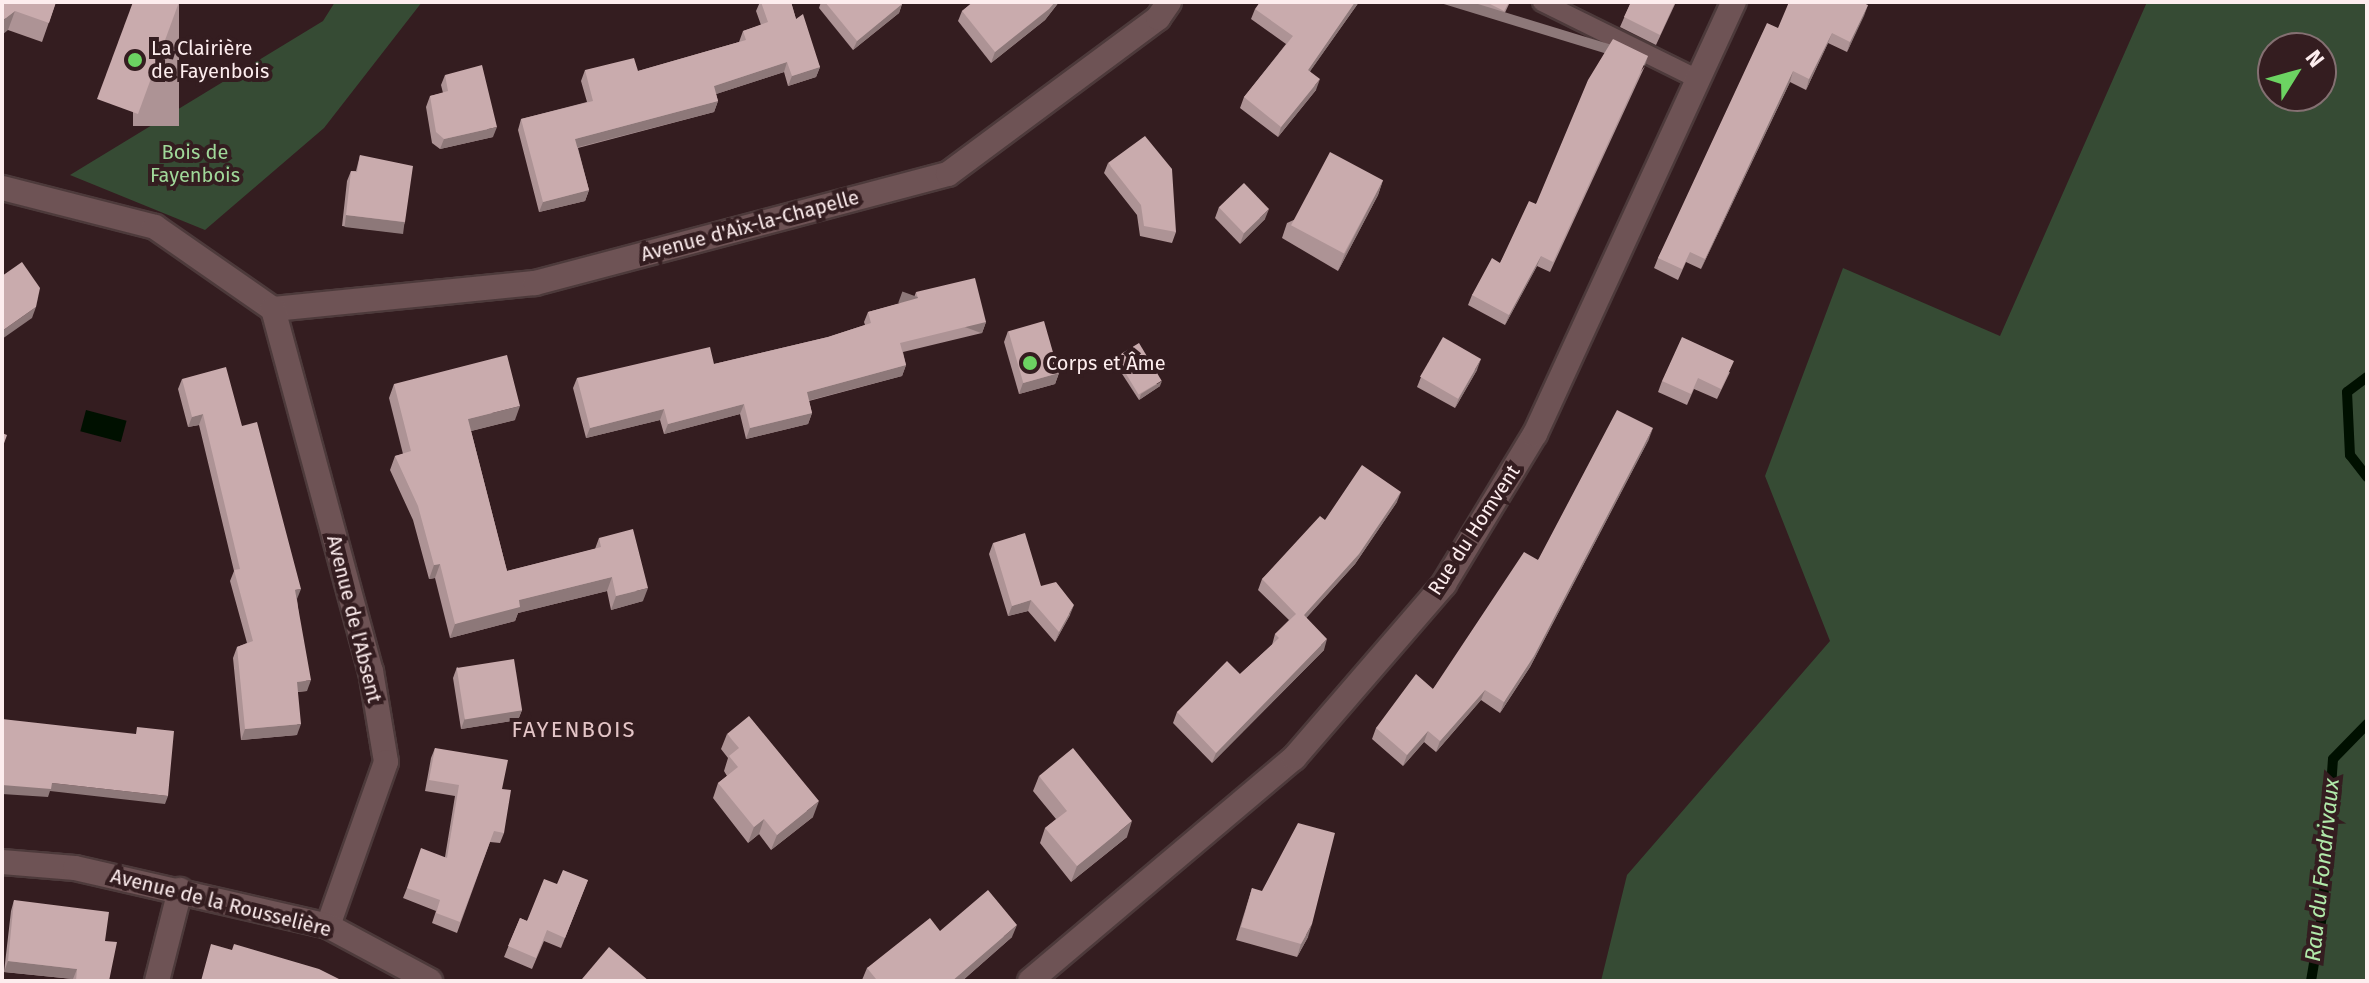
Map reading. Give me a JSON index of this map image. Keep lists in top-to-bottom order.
{
  "streets": {
    "street": [
      "Avenue d'Aix-la-Chapelle",
      "Rue du Homvent",
      "Avenue de l'Absent",
      "Avenue de la Rousselière"
    ]
  },
  "crossings": [
    ["Avenue d'Aix-la-Chapelle", "Avenue de l'Absent"],
    ["Avenue de l'Absent", "Avenue de la Rousselière"]
  ],
  "districts": ["FAYENBOIS"],
  "water": ["Rau du Fondrivaux"],
  "parks": ["Bois de Fayenbois"],
  "places": ["La Clairière de Fayenbois", "Corps et Âme"],
  "north": "top right"
}
